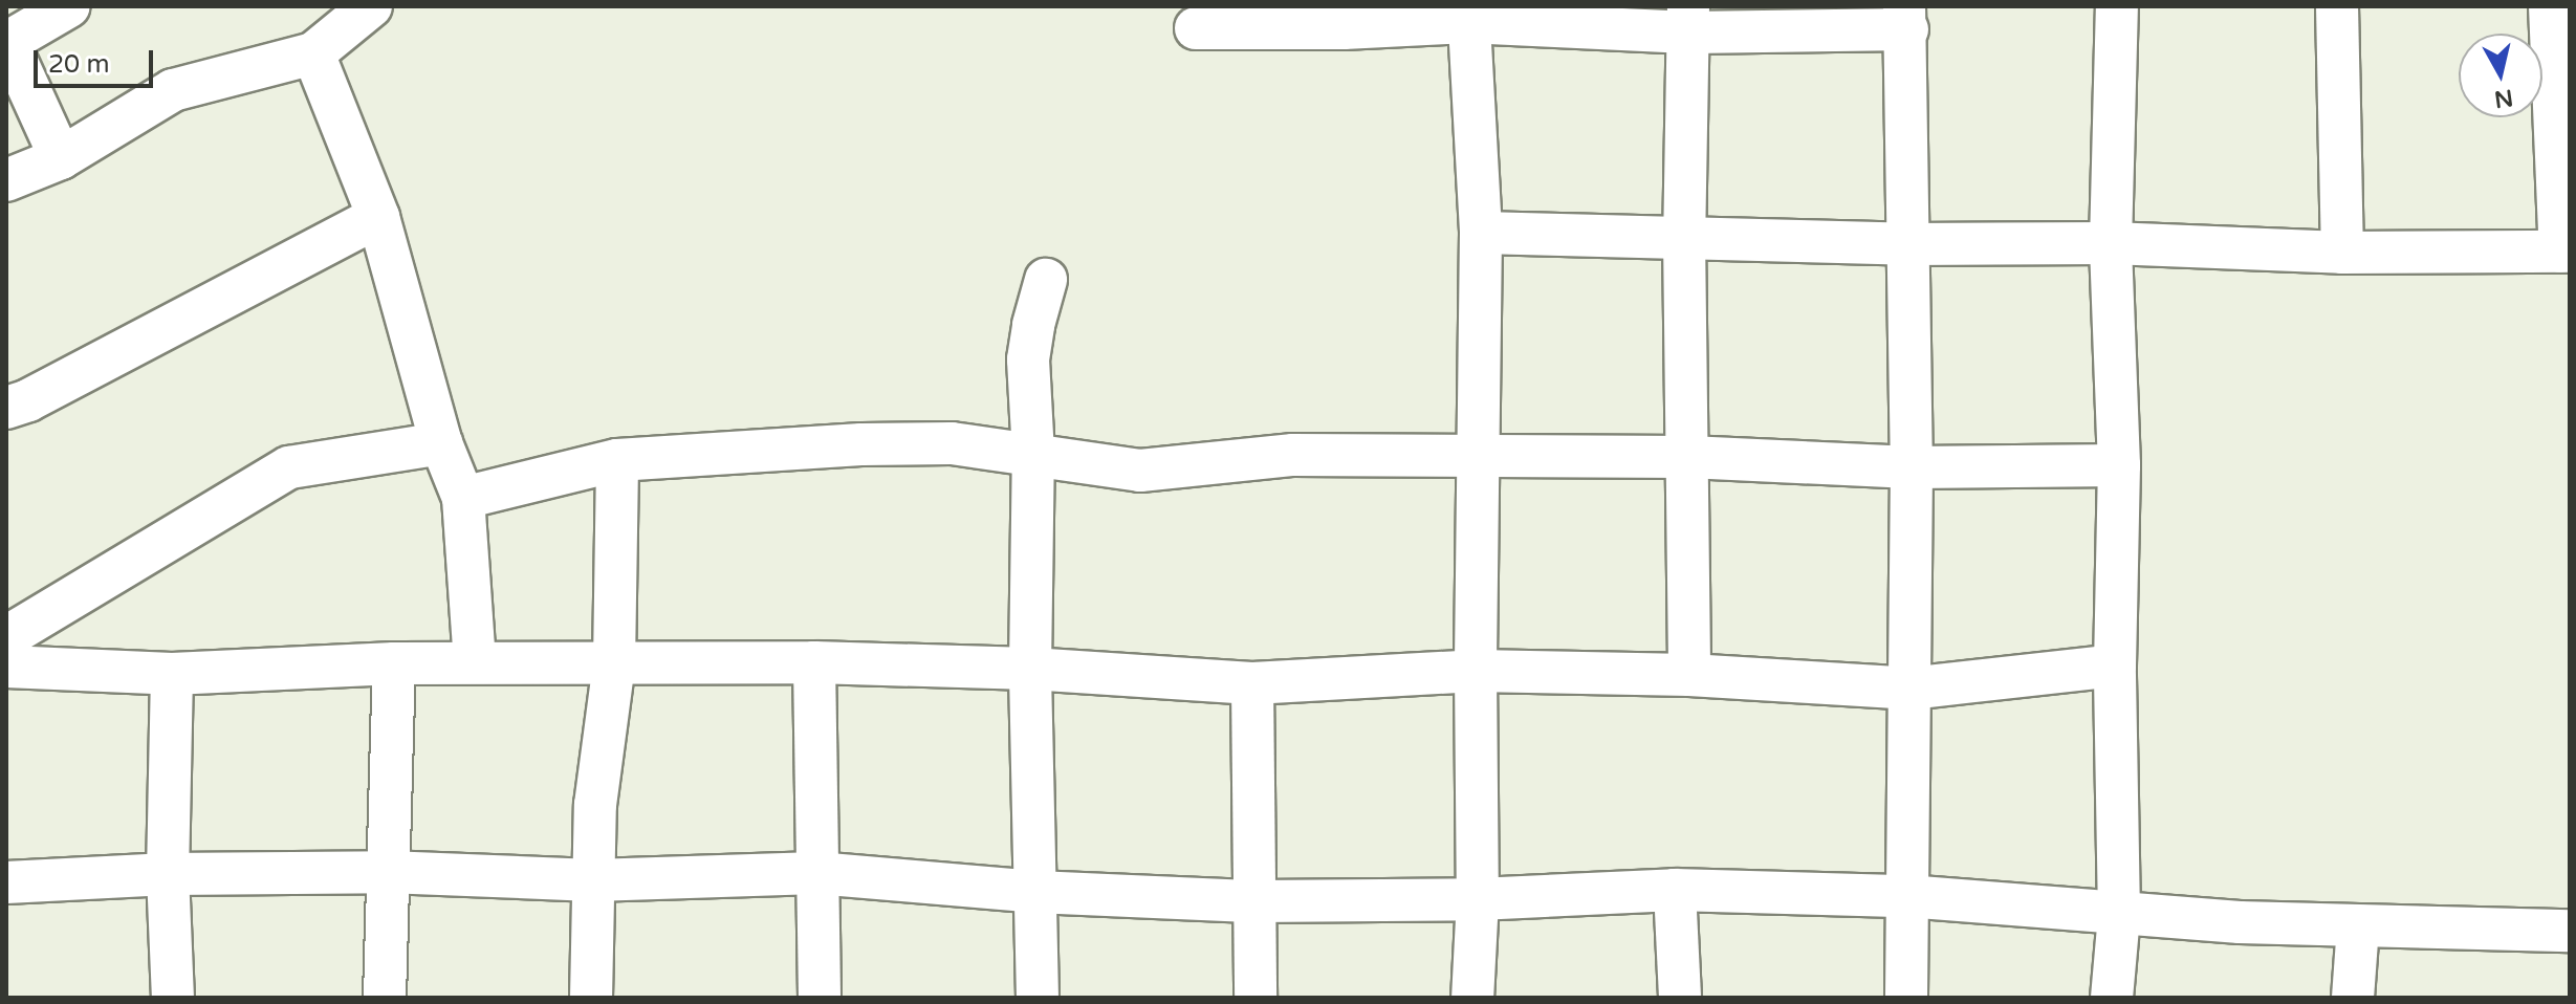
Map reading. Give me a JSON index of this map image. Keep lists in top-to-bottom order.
{
  "scale_bar": "20 m",
  "north": "bottom"
}
